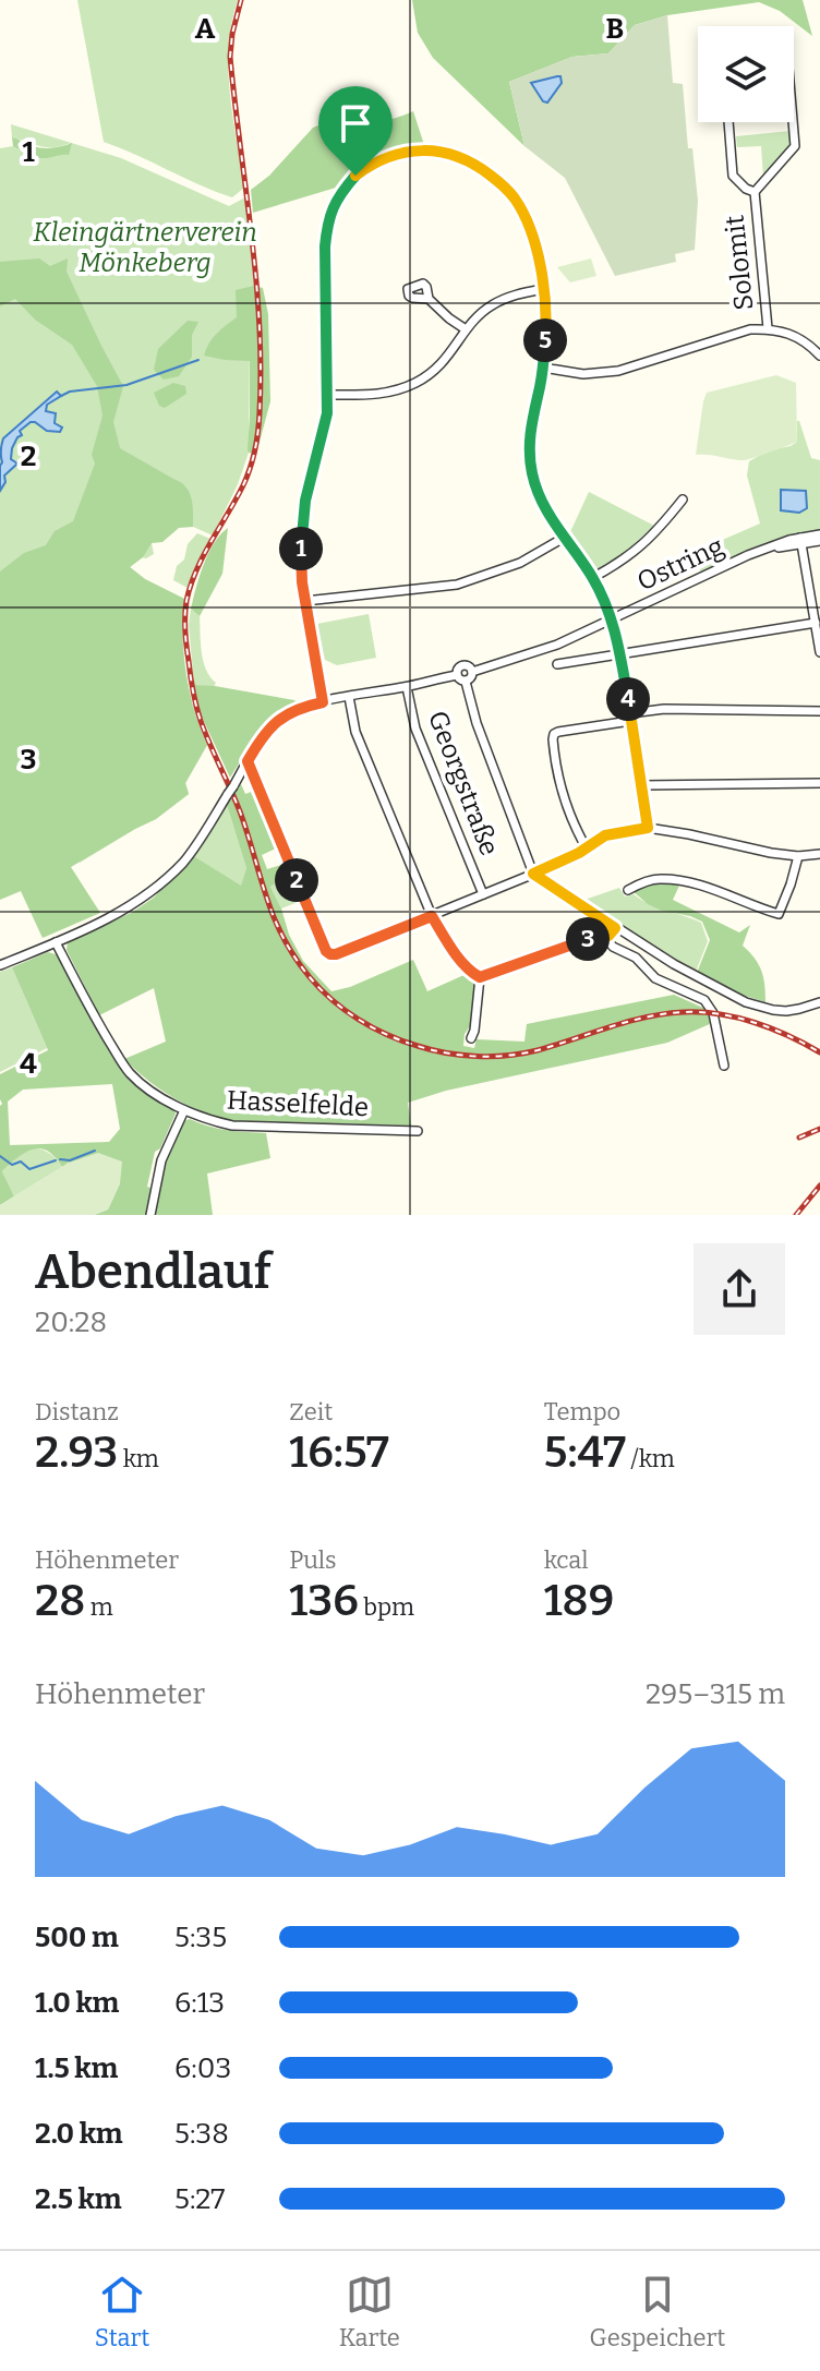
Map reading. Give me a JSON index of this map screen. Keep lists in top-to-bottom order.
{
  "streets": {
    "street": [
      "Solomit",
      "Ostring",
      "Georgstraße",
      "Hasselfelde"
    ]
  },
  "parks": ["Kleingärtnerverein Mönkeberg"],
  "page": {
    "pins": [
      "5",
      "1",
      "4",
      "2",
      "3"
    ],
    "heading": ["Abendlauf", "20:28"],
    "stats": [
      ["Distanz", "2.93 km"],
      ["Zeit", "16:57"],
      ["Tempo", "5:47 /km"],
      ["Höhenmeter", "28 m"],
      ["Puls", "136 bpm"],
      ["kcal", "189"]
    ],
    "chart": ["Höhenmeter", "295–315 m"],
    "list": [
      {
        "name": "500 m",
        "note": "5:35"
      },
      {
        "name": "1.0 km",
        "note": "6:13"
      },
      {
        "name": "1.5 km",
        "note": "6:03"
      },
      {
        "name": "2.0 km",
        "note": "5:38"
      },
      {
        "name": "2.5 km",
        "note": "5:27"
      }
    ],
    "tabs": ["Start", "Karte", "Gespeichert"]
  },
  "grid": {
    "columns": ["A", "B"],
    "rows": [
      "1",
      "2",
      "3",
      "4"
    ]
  }
}
